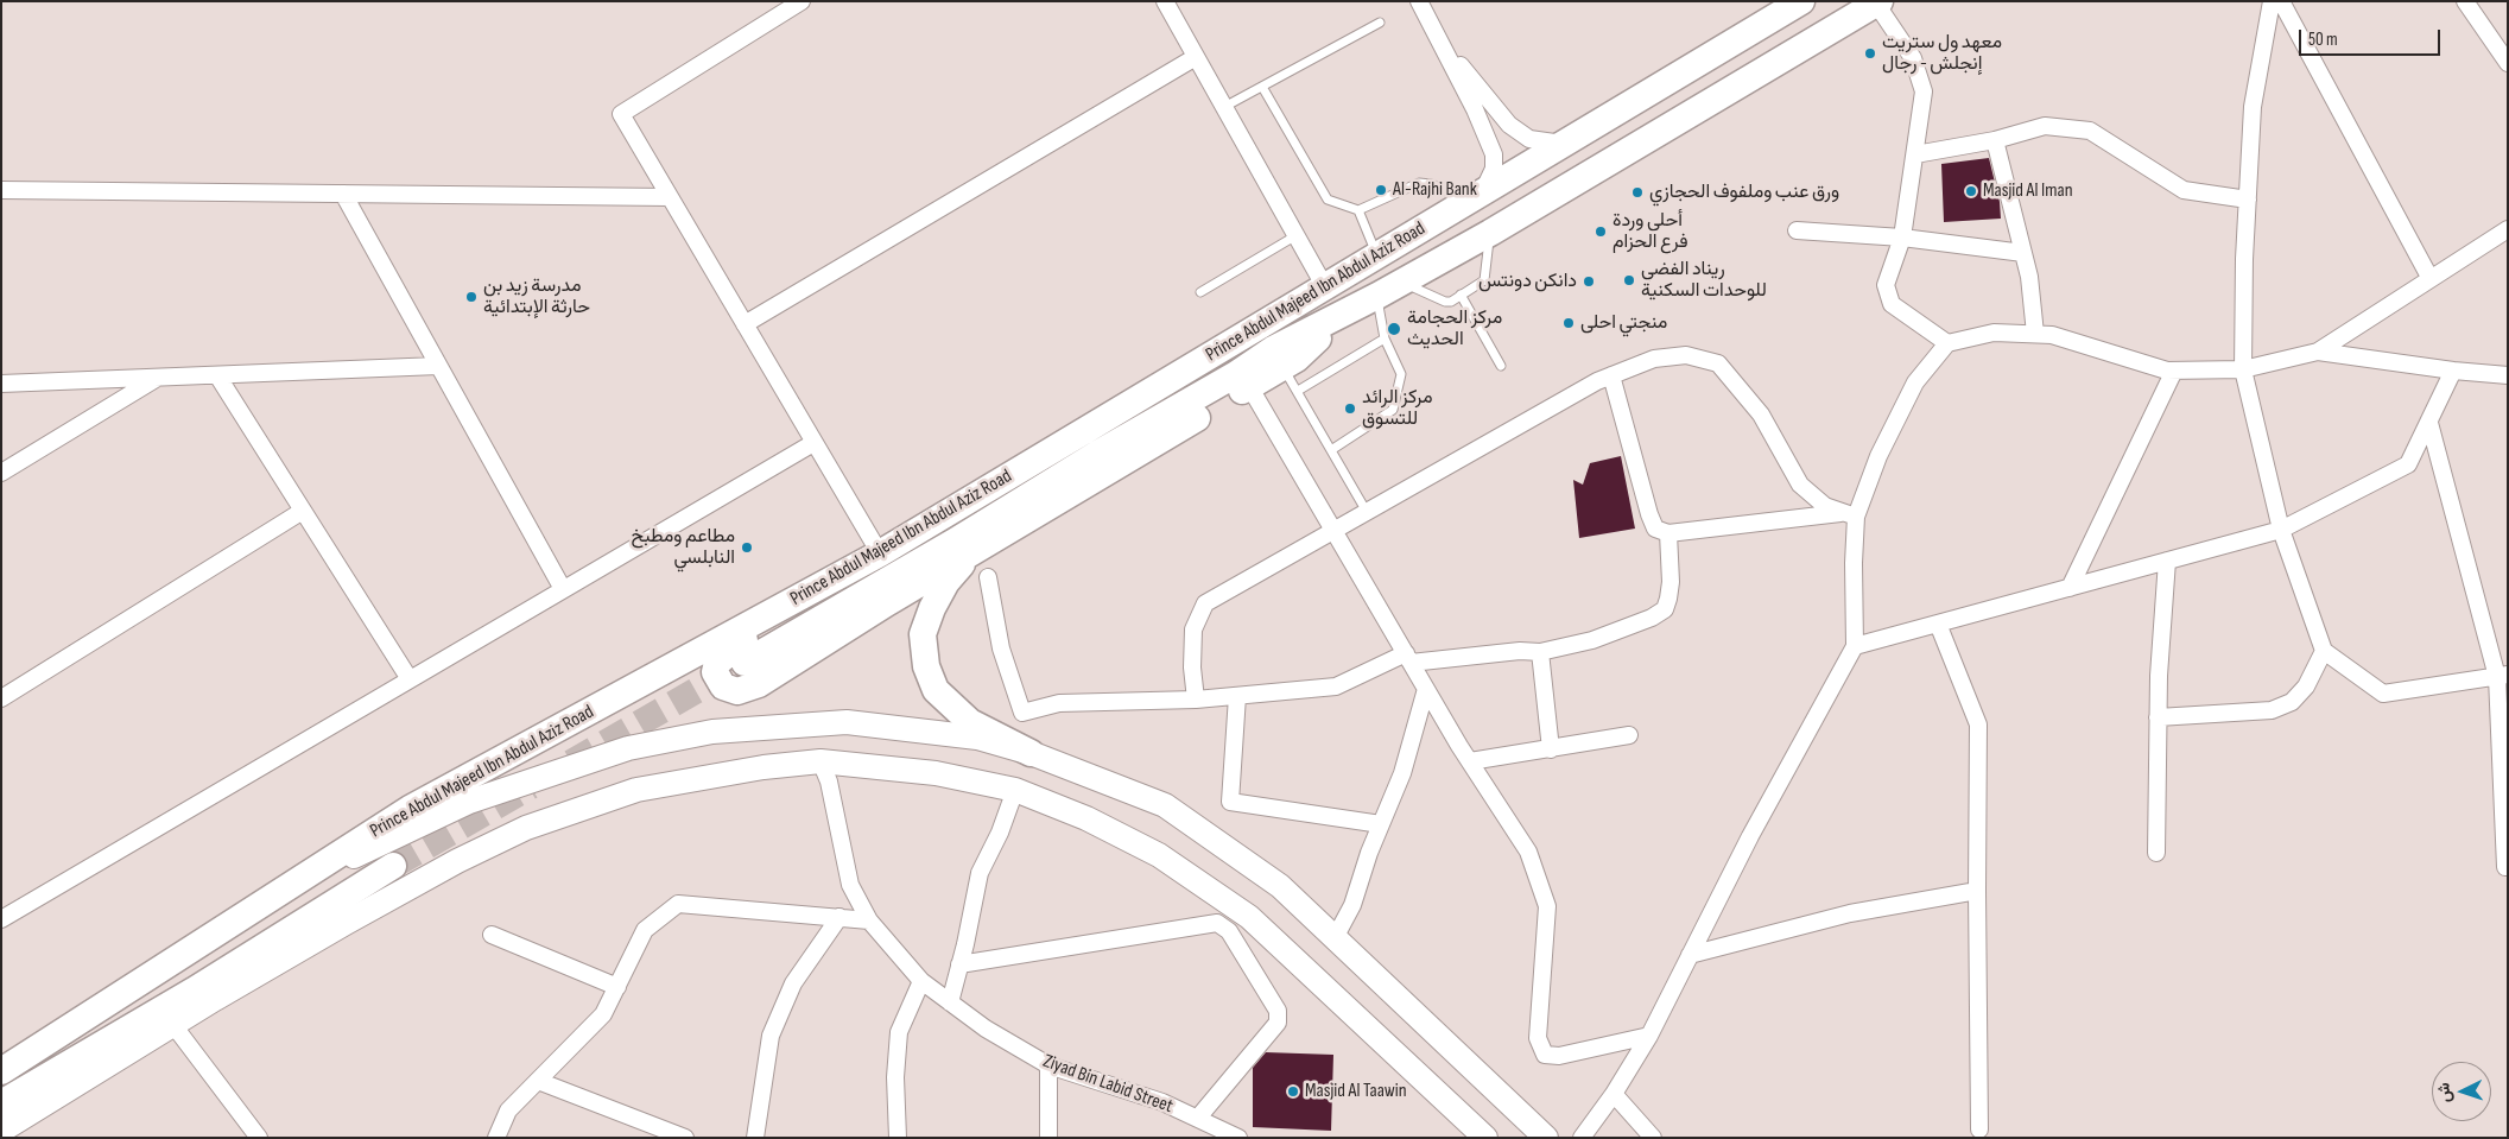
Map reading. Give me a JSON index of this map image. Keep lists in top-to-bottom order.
{
  "streets": {
    "main road": ["Prince Abdul Majeed Ibn Abdul Aziz Road"],
    "street": ["Ziyad Bin Labid Street"]
  },
  "places": [
    "معهد ول ستريت إنجلش - رجال",
    "Al-Rajhi Bank",
    "Masjid Al Iman",
    "ورق عنب وملفوف الحجازي",
    "أحلى وردة فرع الحزام",
    "ريناد الفضي للوحدات السكنية",
    "دانكن دونتس",
    "مدرسة زيد بن حارثة الإبتدائية",
    "منجتي احلى",
    "مركز الحجامة الحديث",
    "مركز الرائد للتسوق",
    "مطاعم ومطبخ النابلسي",
    "Masjid Al Taawin"
  ],
  "scale_bar": "50 m",
  "north": "left"
}
